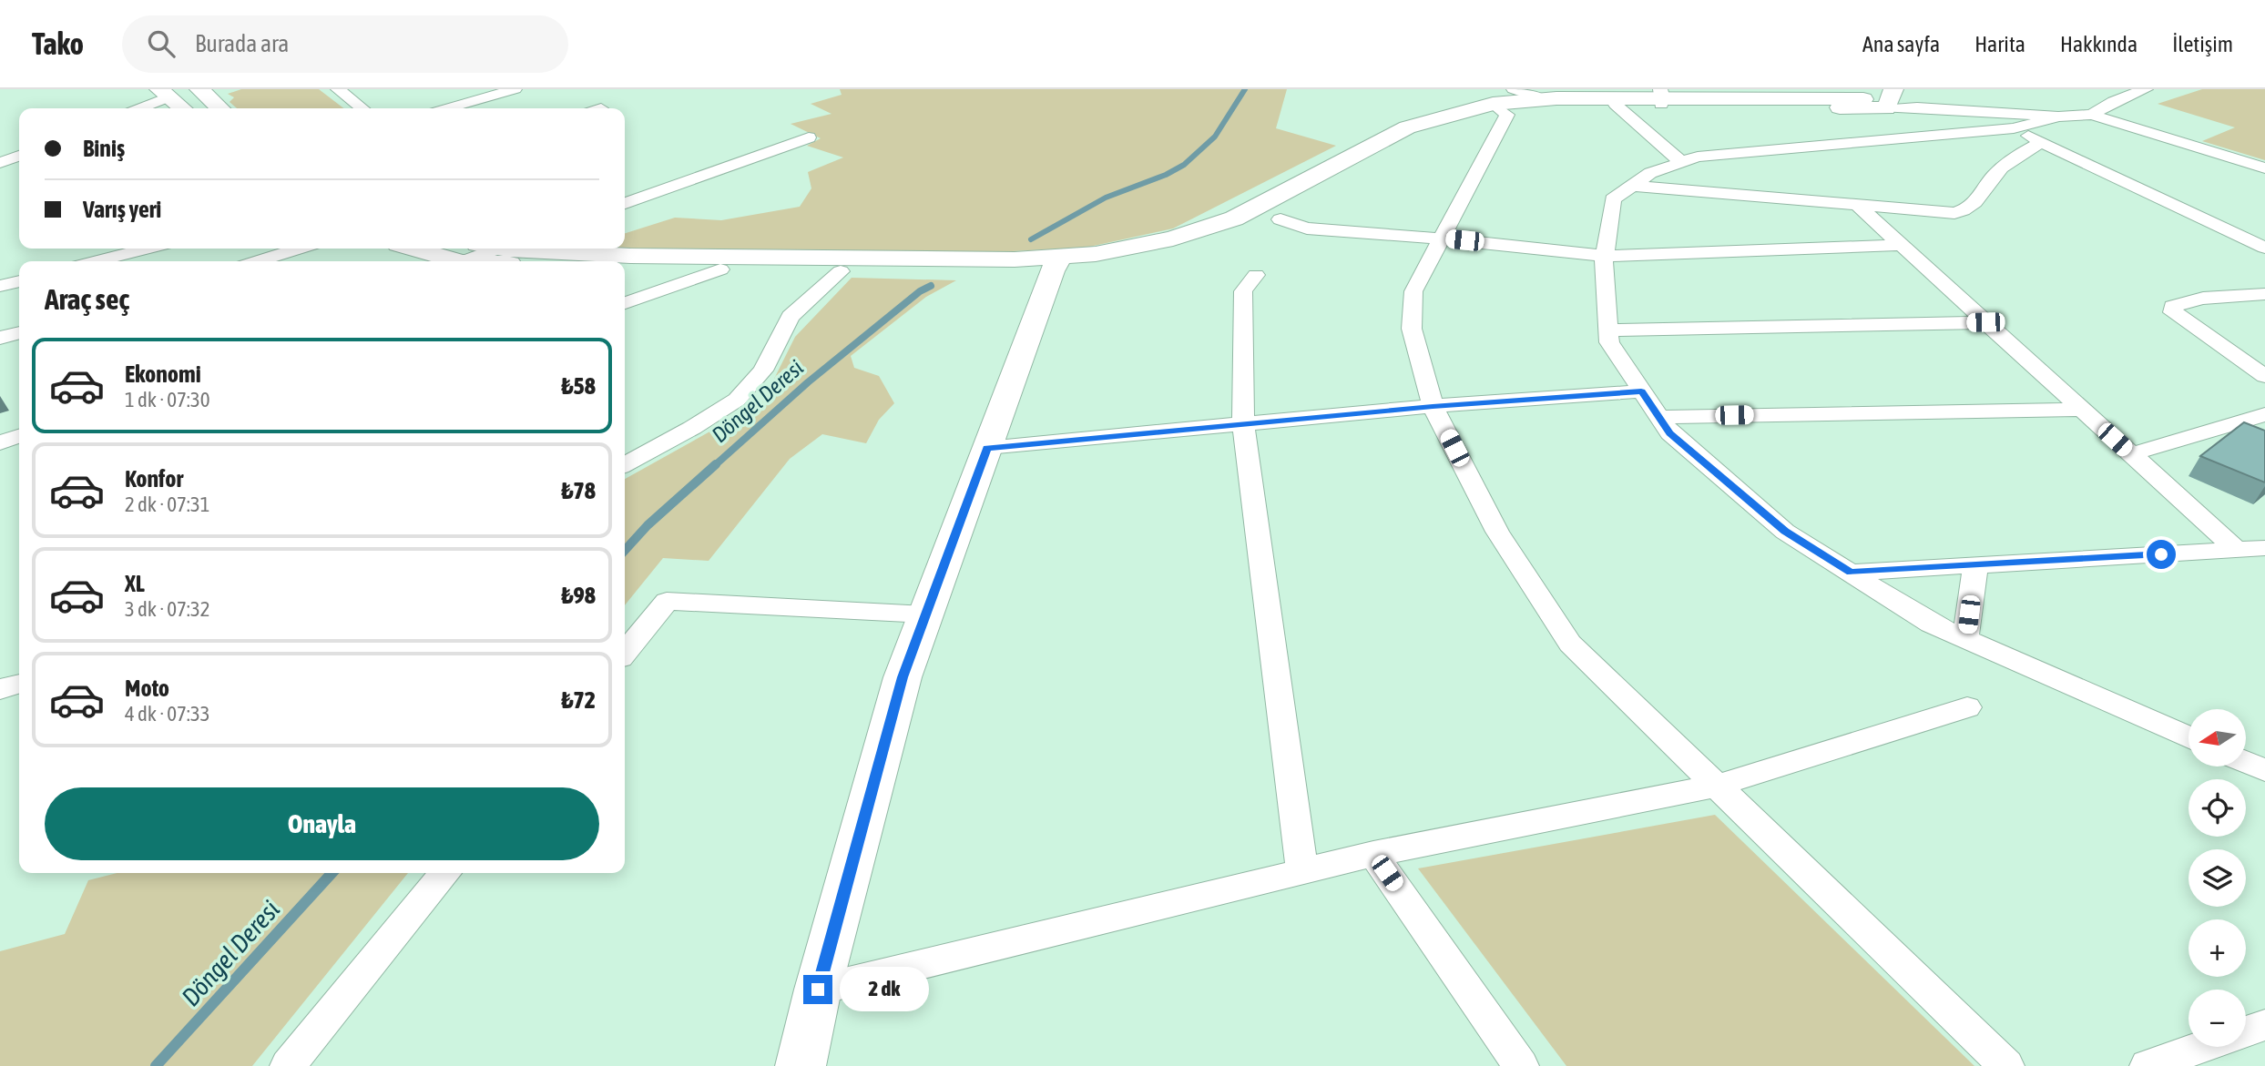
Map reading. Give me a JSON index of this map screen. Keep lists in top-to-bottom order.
{
  "water": ["Döngel Deresi"],
  "north": "left",
  "page": {
    "header": "Tako",
    "search": "Burada ara",
    "nav": [
      "Ana sayfa",
      "Harita",
      "Hakkında",
      "İletişim"
    ],
    "banner": ["Biniş", "Varış yeri"],
    "heading": "Araç seç",
    "list": [
      {
        "name": "Ekonomi",
        "note": "1 dk · 07:30",
        "value": "₺58"
      },
      {
        "name": "Konfor",
        "note": "2 dk · 07:31",
        "value": "₺78"
      },
      {
        "name": "XL",
        "note": "3 dk · 07:32",
        "value": "₺98"
      },
      {
        "name": "Moto",
        "note": "4 dk · 07:33",
        "value": "₺72"
      }
    ],
    "map_buttons": ["+", "−"],
    "buttons": "Onayla",
    "bubble": "2 dk"
  }
}
